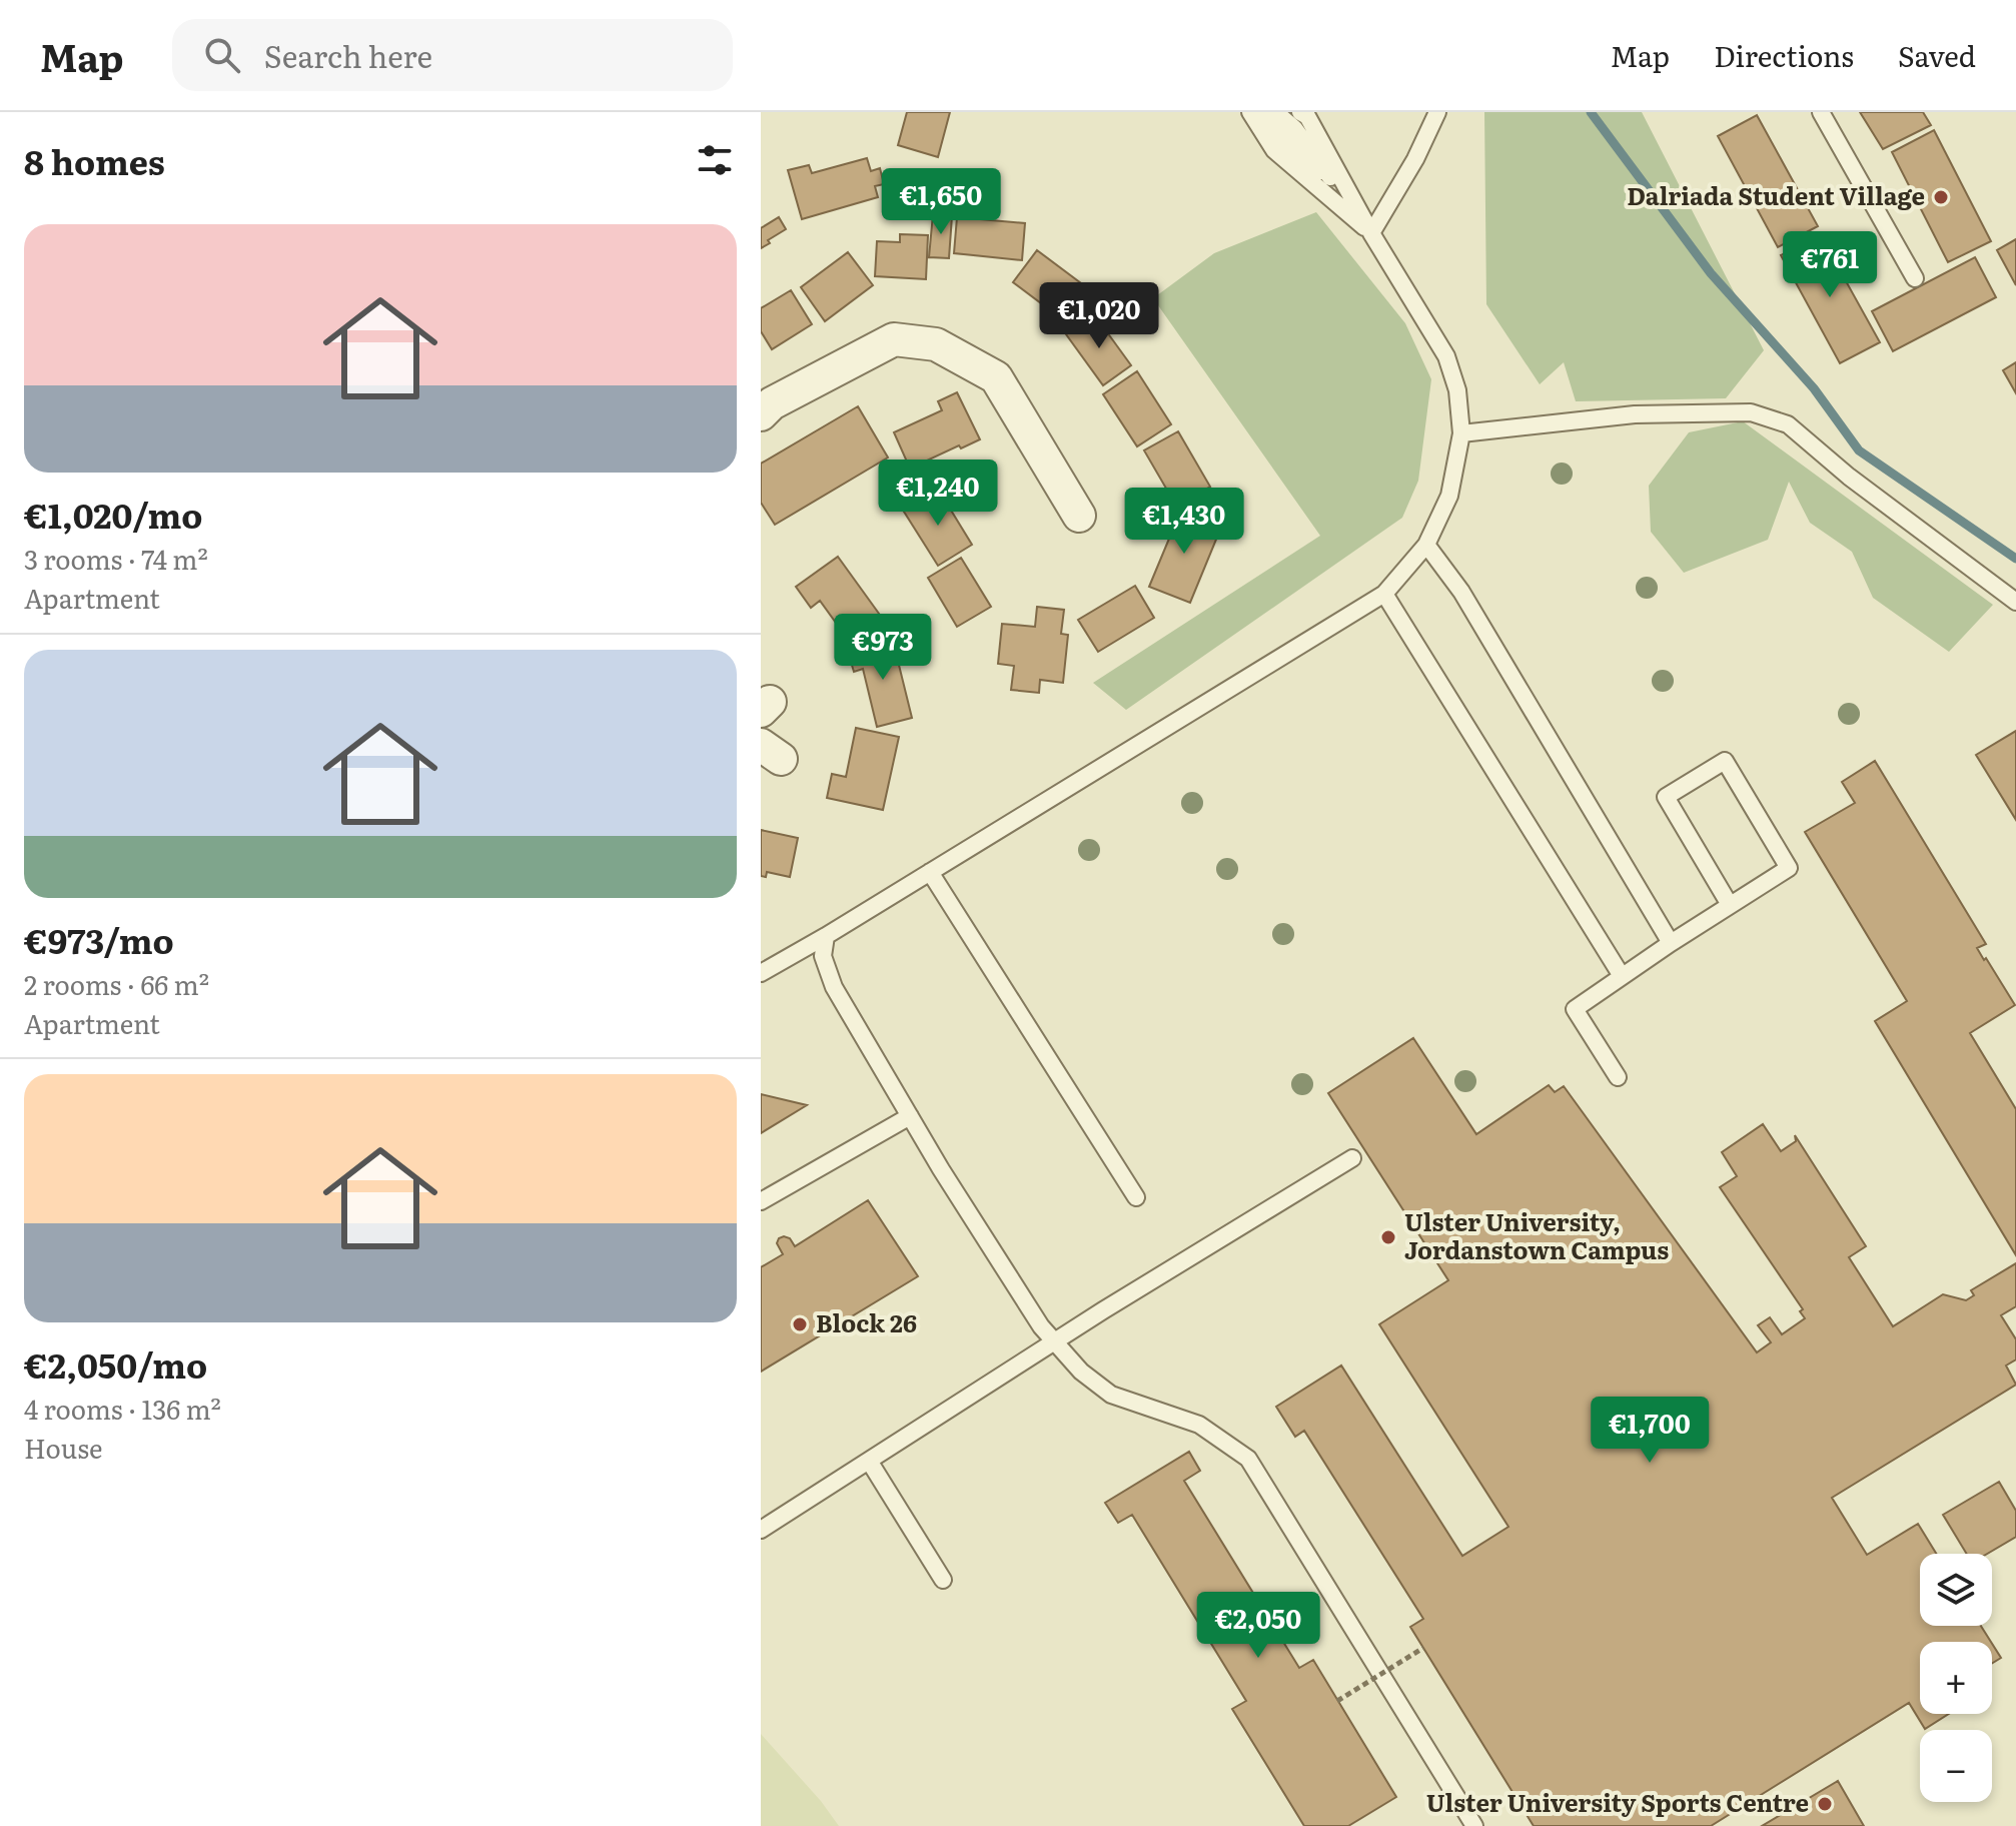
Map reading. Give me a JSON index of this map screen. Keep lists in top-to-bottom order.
{
  "places": [
    "Dalriada Student Village",
    "Ulster University, Jordanstown Campus",
    "Block 26",
    "Ulster University Sports Centre"
  ],
  "page": {
    "header": "Map",
    "search": "Search here",
    "nav": ["Map", "Directions", "Saved"],
    "heading": "8 homes",
    "price": [
      "€1,650",
      "€761",
      "€1,020",
      "€1,240",
      "€1,430",
      "€973",
      "€1,700",
      "€2,050"
    ],
    "list": [
      {
        "name": "€1,020/mo",
        "note": "3 rooms · 74 m² · Apartment"
      },
      {
        "name": "€973/mo",
        "note": "2 rooms · 66 m² · Apartment"
      },
      {
        "name": "€2,050/mo",
        "note": "4 rooms · 136 m² · House"
      }
    ],
    "map_buttons": ["+", "−"]
  }
}
